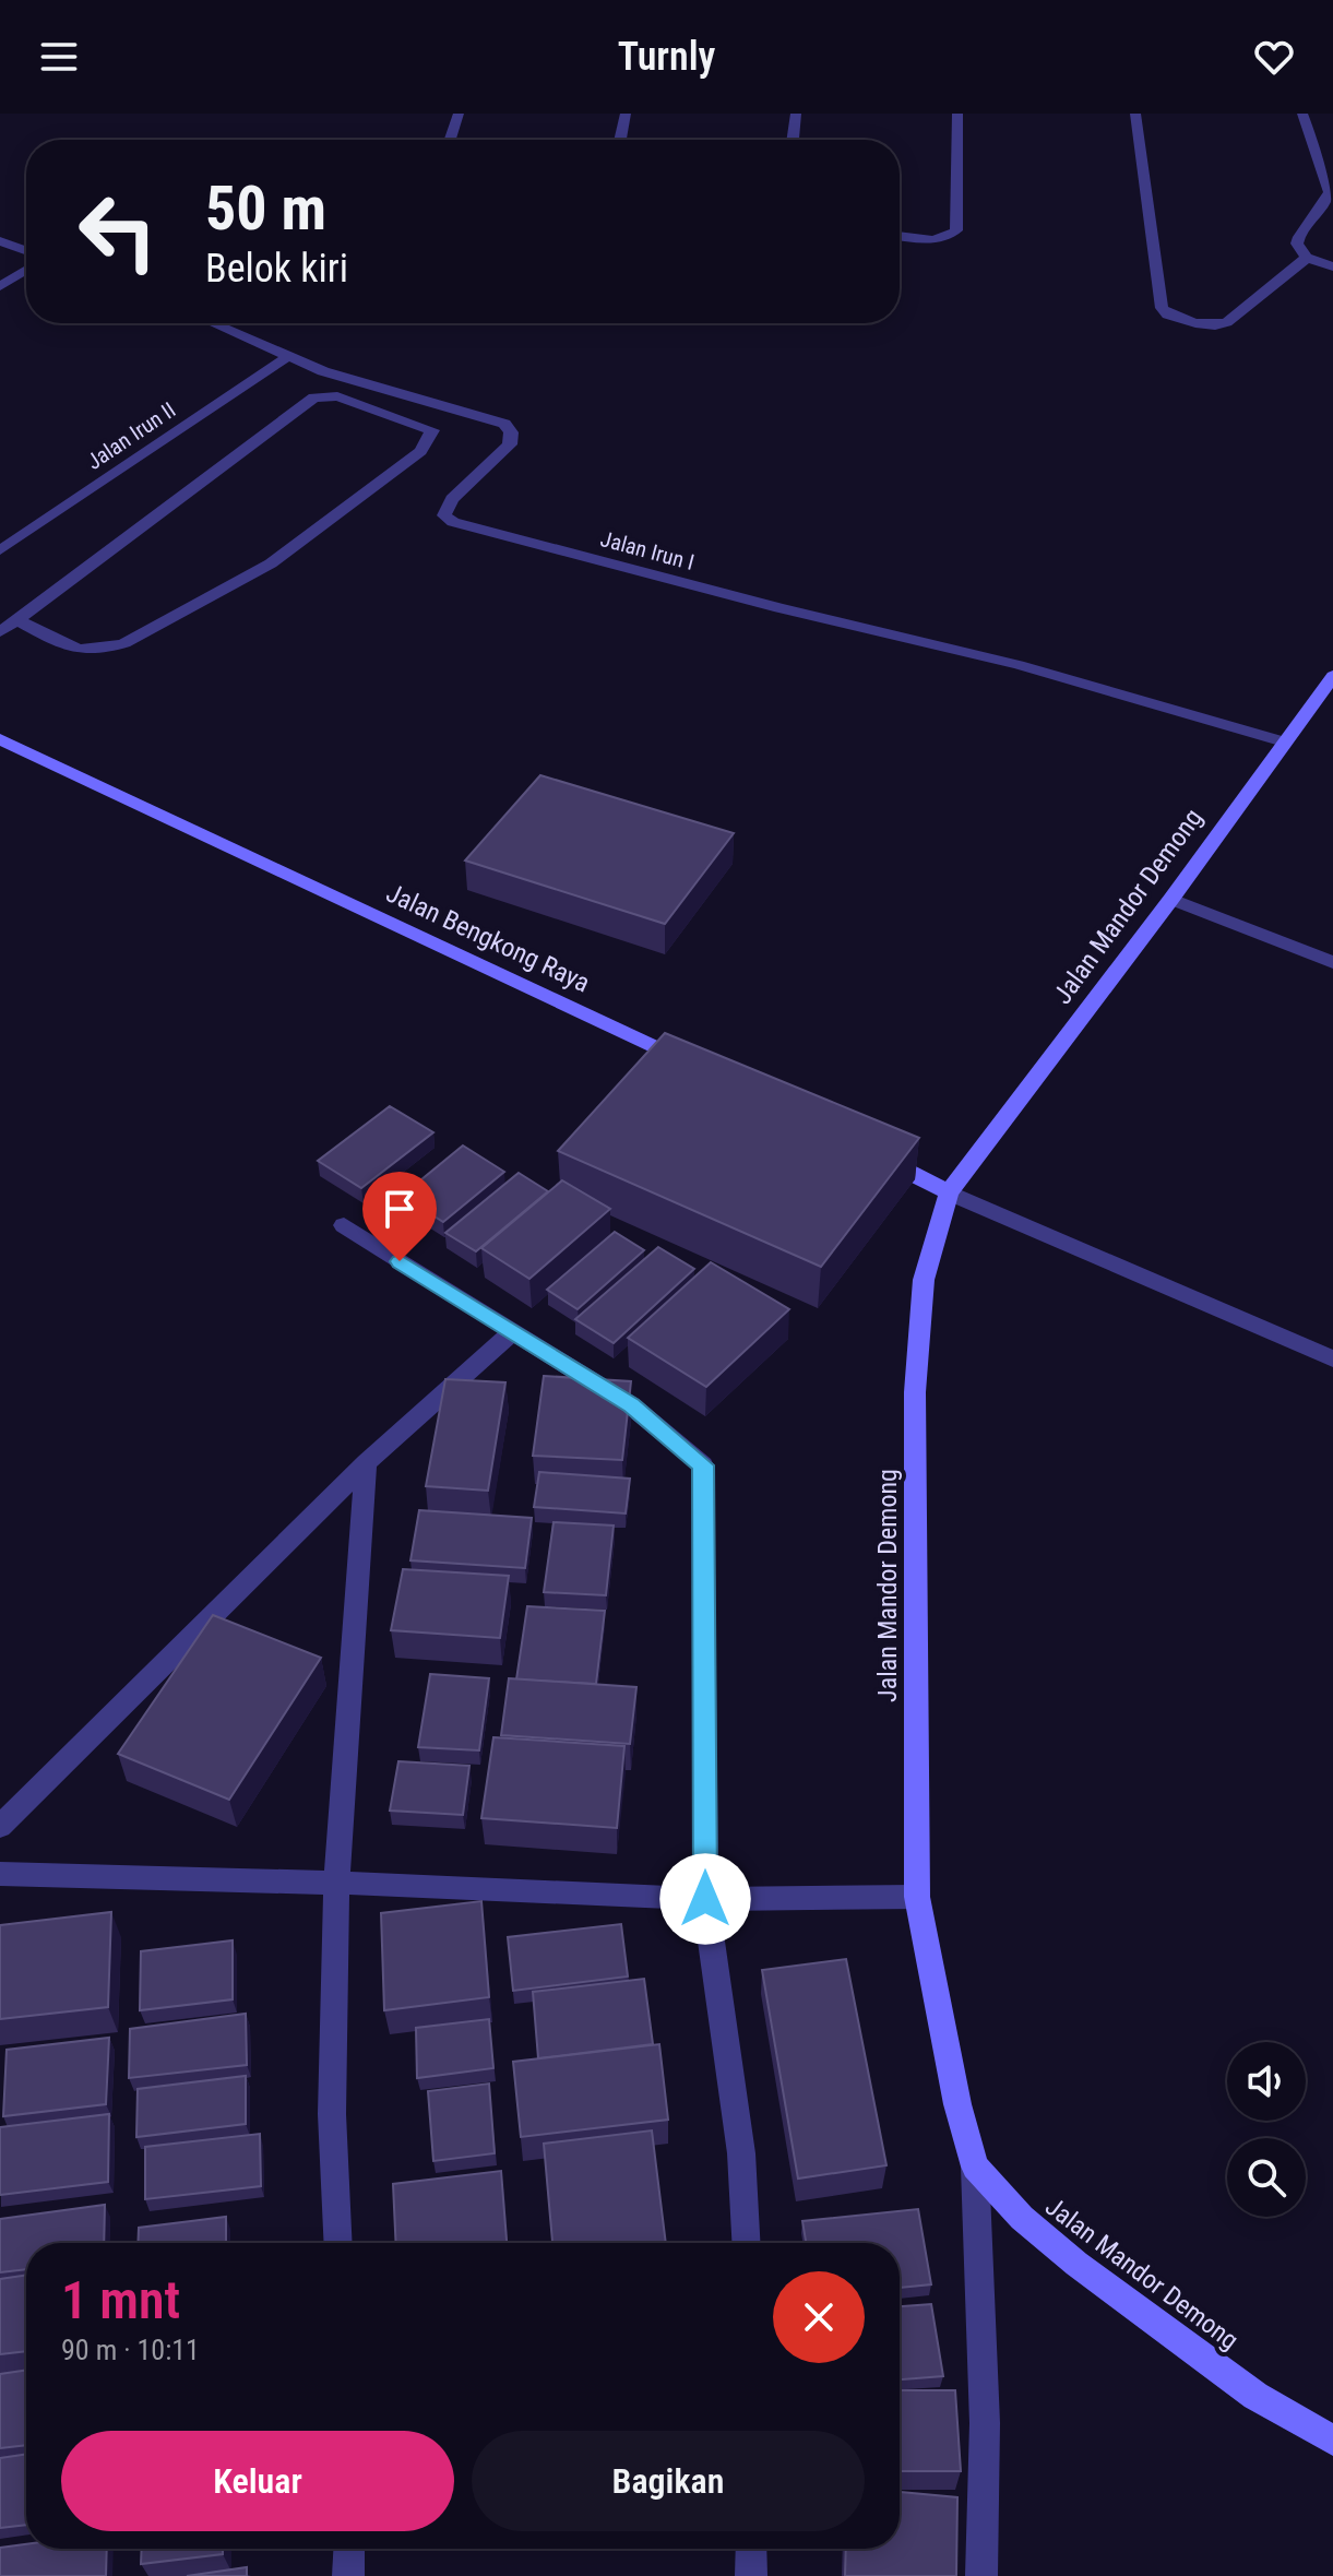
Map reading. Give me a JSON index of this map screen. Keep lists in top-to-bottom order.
{
  "streets": {
    "main road": ["Jalan Mandor Demong", "Jalan Bengkong Raya"],
    "street": ["Jalan Irun II", "Jalan Irun I"]
  },
  "crossings": [
    ["Jalan Irun II", "Jalan Irun I"],
    ["Jalan Irun I", "Jalan Mandor Demong"]
  ],
  "page": {
    "header": "Turnly",
    "turn": ["50 m", "Belok kiri"],
    "heading": ["1 mnt", "90 m · 10:11"],
    "buttons": ["Keluar", "Bagikan"]
  }
}
